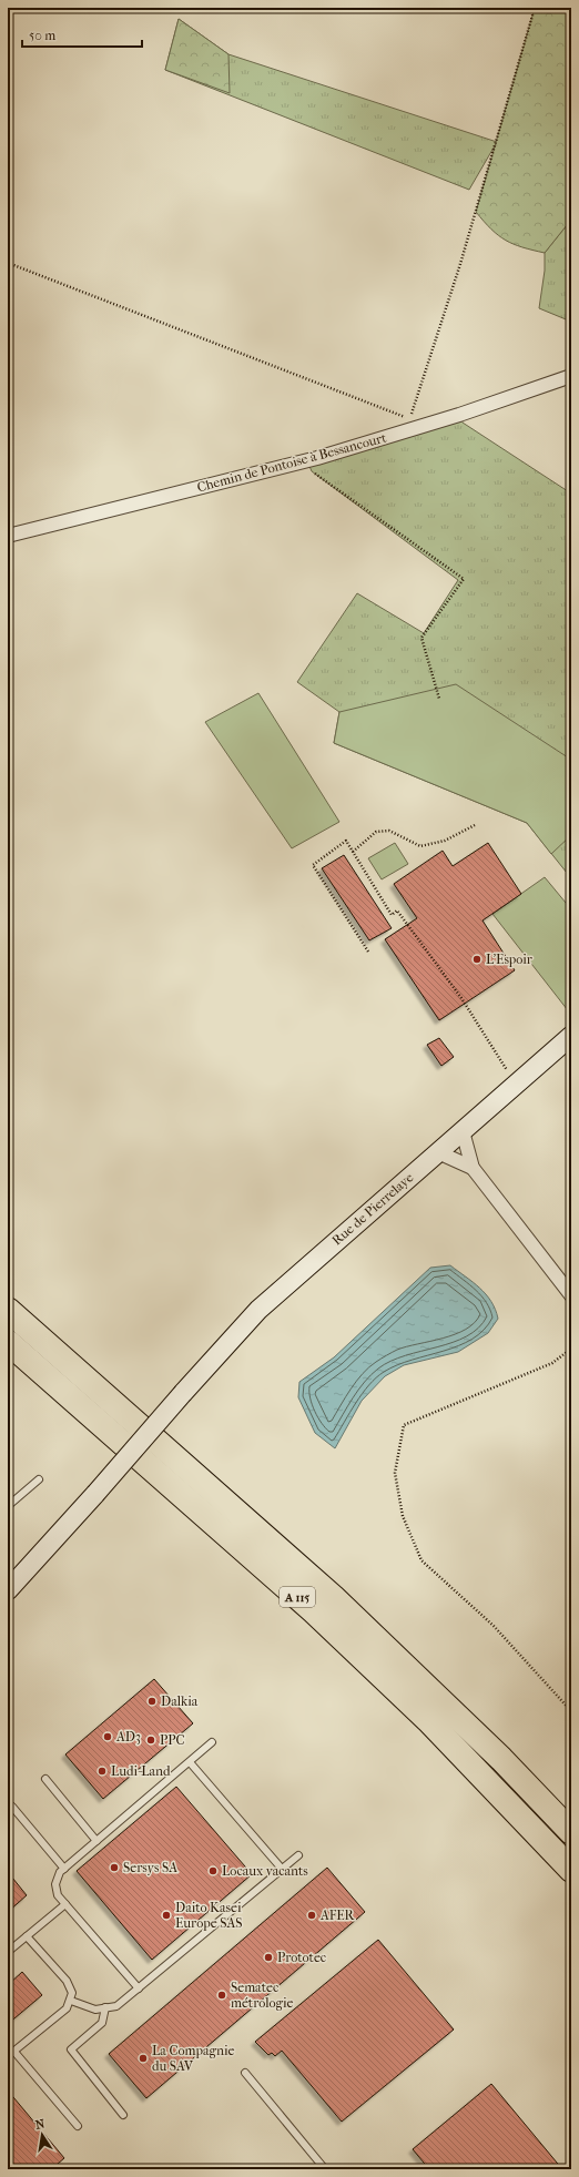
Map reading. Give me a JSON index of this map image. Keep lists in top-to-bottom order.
{
  "streets": {
    "highway": ["A 115"],
    "main road": ["Rue de Pierrelaye"],
    "street": ["Chemin de Pontoise à Bessancourt"]
  },
  "places": [
    "L'Espoir",
    "Dalkia",
    "AD3",
    "PPC",
    "Ludi-Land",
    "Sersys SA",
    "Locaux vacants",
    "Daito Kasei Europe SAS",
    "AFER",
    "Prototec",
    "Sematec métrologie",
    "La Compagnie du SAV"
  ],
  "scale_bar": "50 m",
  "north": "top"
}
